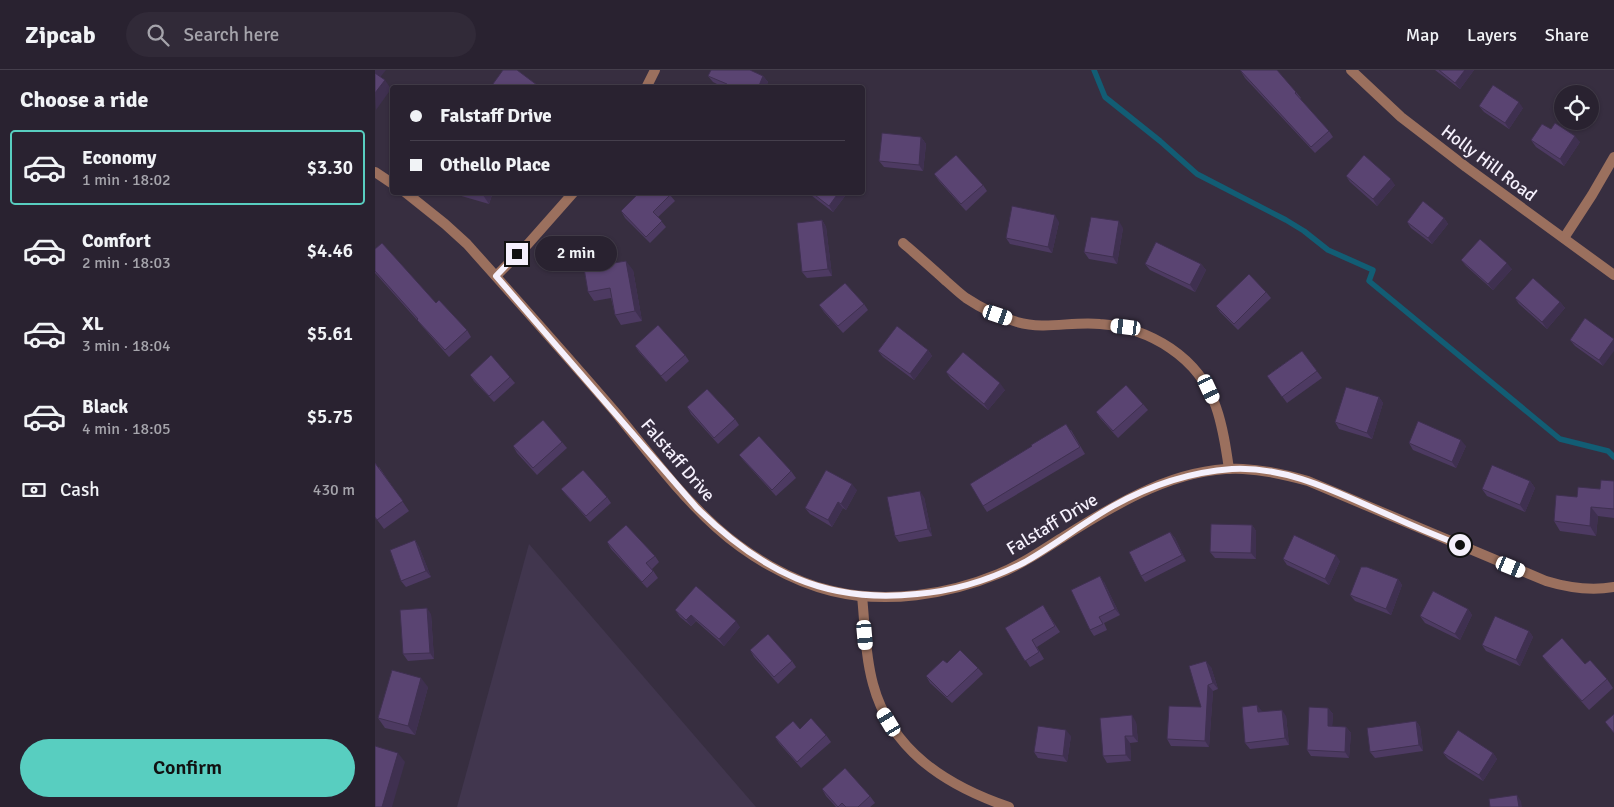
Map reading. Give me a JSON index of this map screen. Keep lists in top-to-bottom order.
{
  "streets": {
    "street": ["Holly Hill Road", "Falstaff Drive"]
  },
  "page": {
    "header": "Zipcab",
    "search": "Search here",
    "nav": ["Map", "Layers", "Share"],
    "heading": "Choose a ride",
    "banner": ["Falstaff Drive", "Othello Place"],
    "list": [
      {
        "name": "Economy",
        "note": "1 min · 18:02",
        "value": "$3.30"
      },
      {
        "name": "Comfort",
        "note": "2 min · 18:03",
        "value": "$4.46"
      },
      {
        "name": "XL",
        "note": "3 min · 18:04",
        "value": "$5.61"
      },
      {
        "name": "Black",
        "note": "4 min · 18:05",
        "value": "$5.75"
      }
    ],
    "bubble": "2 min",
    "pay": ["Cash", "430 m"],
    "buttons": "Confirm"
  }
}
